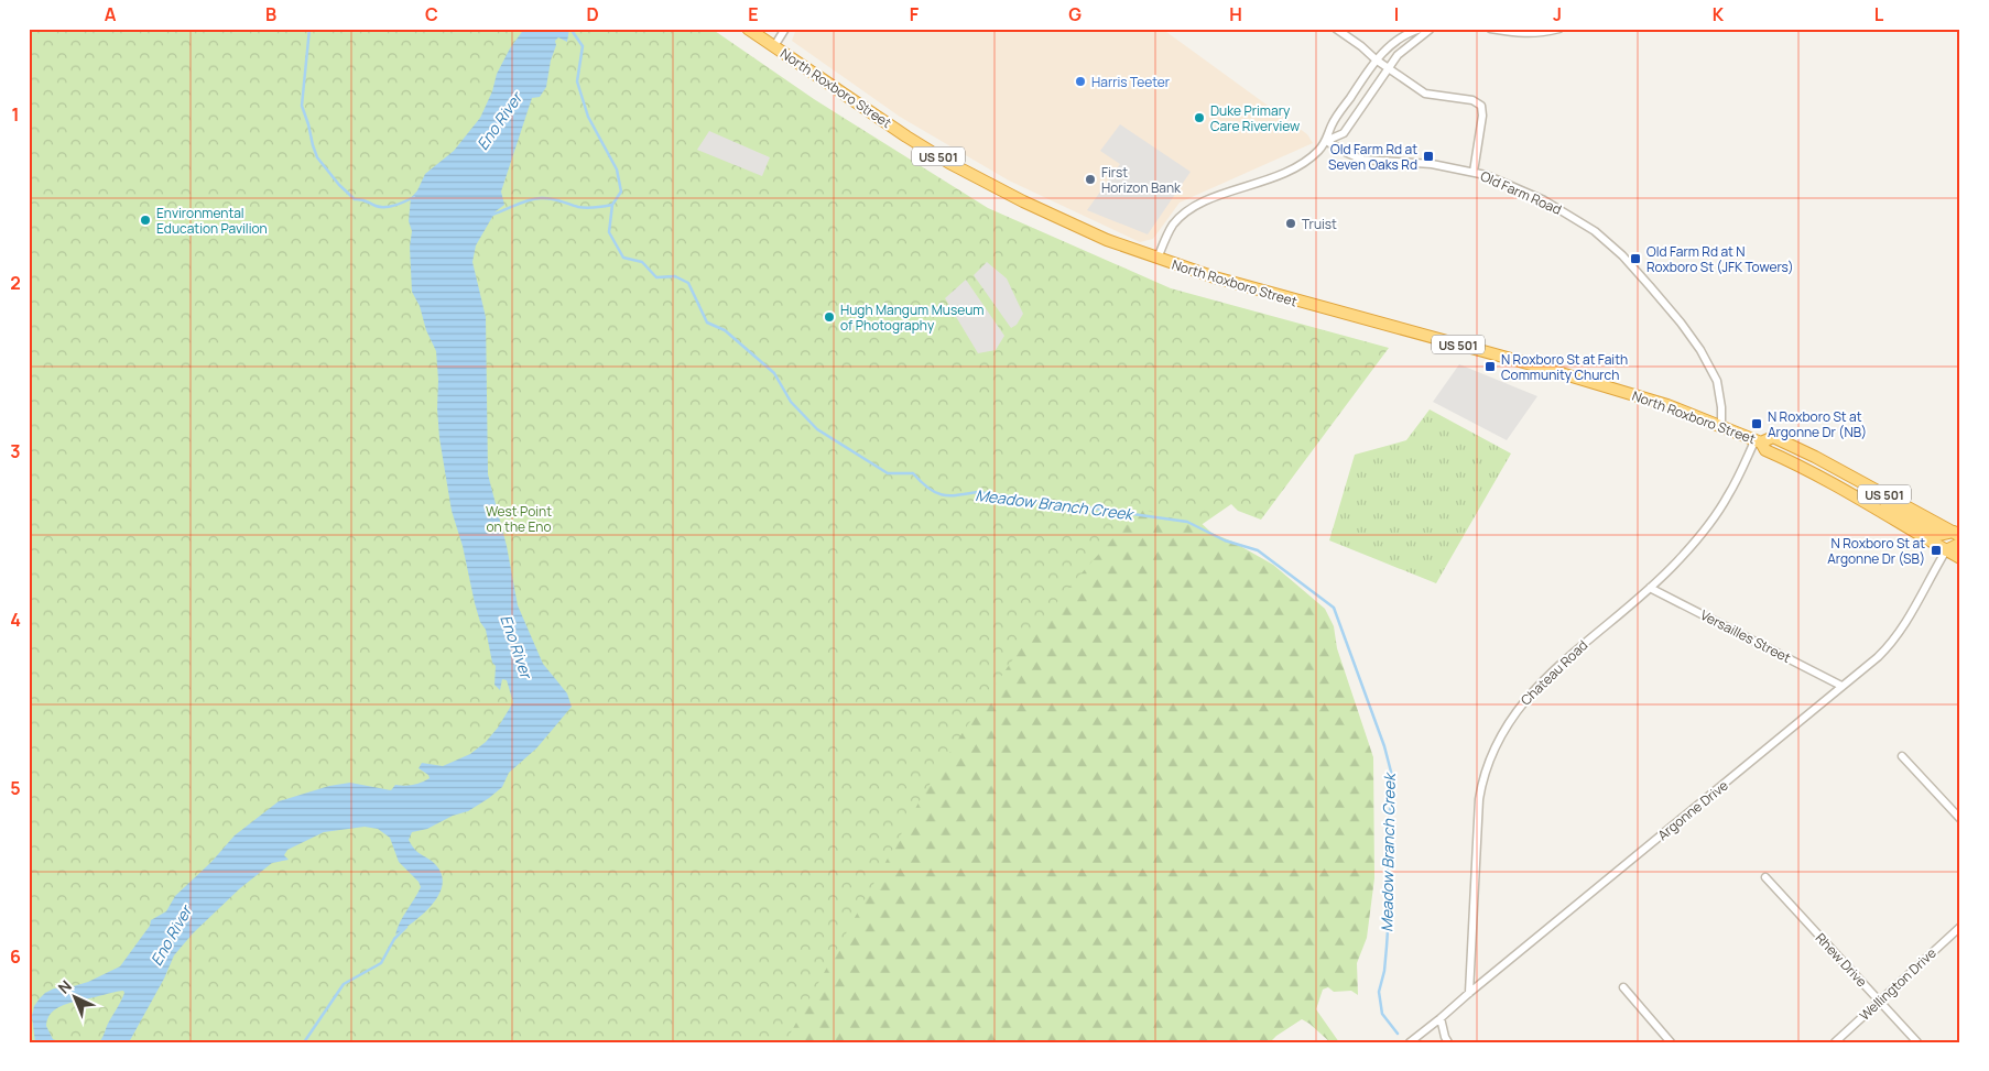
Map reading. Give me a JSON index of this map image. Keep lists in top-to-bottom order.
{
  "streets": {
    "highway": ["North Roxboro Street", "US 501"],
    "street": [
      "Old Farm Road",
      "Versailles Street",
      "Chateau Road",
      "Argonne Drive",
      "Rhew Drive",
      "Wellington Drive"
    ]
  },
  "crossings": [
    ["North Roxboro Street", "Old Farm Road"],
    ["North Roxboro Street", "Chateau Road"],
    ["North Roxboro Street", "Argonne Drive"],
    ["Versailles Street", "Chateau Road"],
    ["Versailles Street", "Argonne Drive"],
    ["Chateau Road", "Argonne Drive"],
    ["Rhew Drive", "Wellington Drive"]
  ],
  "water": ["Eno River", "Meadow Branch Creek"],
  "parks": ["West Point on the Eno"],
  "places": {
    "other": [
      "Harris Teeter",
      "Duke Primary Care Riverview",
      "First Horizon Bank",
      "Environmental Education Pavilion",
      "Truist",
      "Hugh Mangum Museum of Photography"
    ],
    "transit": [
      "Old Farm Rd at Seven Oaks Rd",
      "Old Farm Rd at N Roxboro St (JFK Towers)",
      "N Roxboro St at Faith Community Church",
      "N Roxboro St at Argonne Dr (NB)",
      "N Roxboro St at Argonne Dr (SB)"
    ]
  },
  "north": "top left",
  "grid": {
    "columns": [
      "A",
      "B",
      "C",
      "D",
      "E",
      "F",
      "G",
      "H",
      "I",
      "J",
      "K",
      "L"
    ],
    "rows": [
      "1",
      "2",
      "3",
      "4",
      "5",
      "6"
    ]
  }
}
